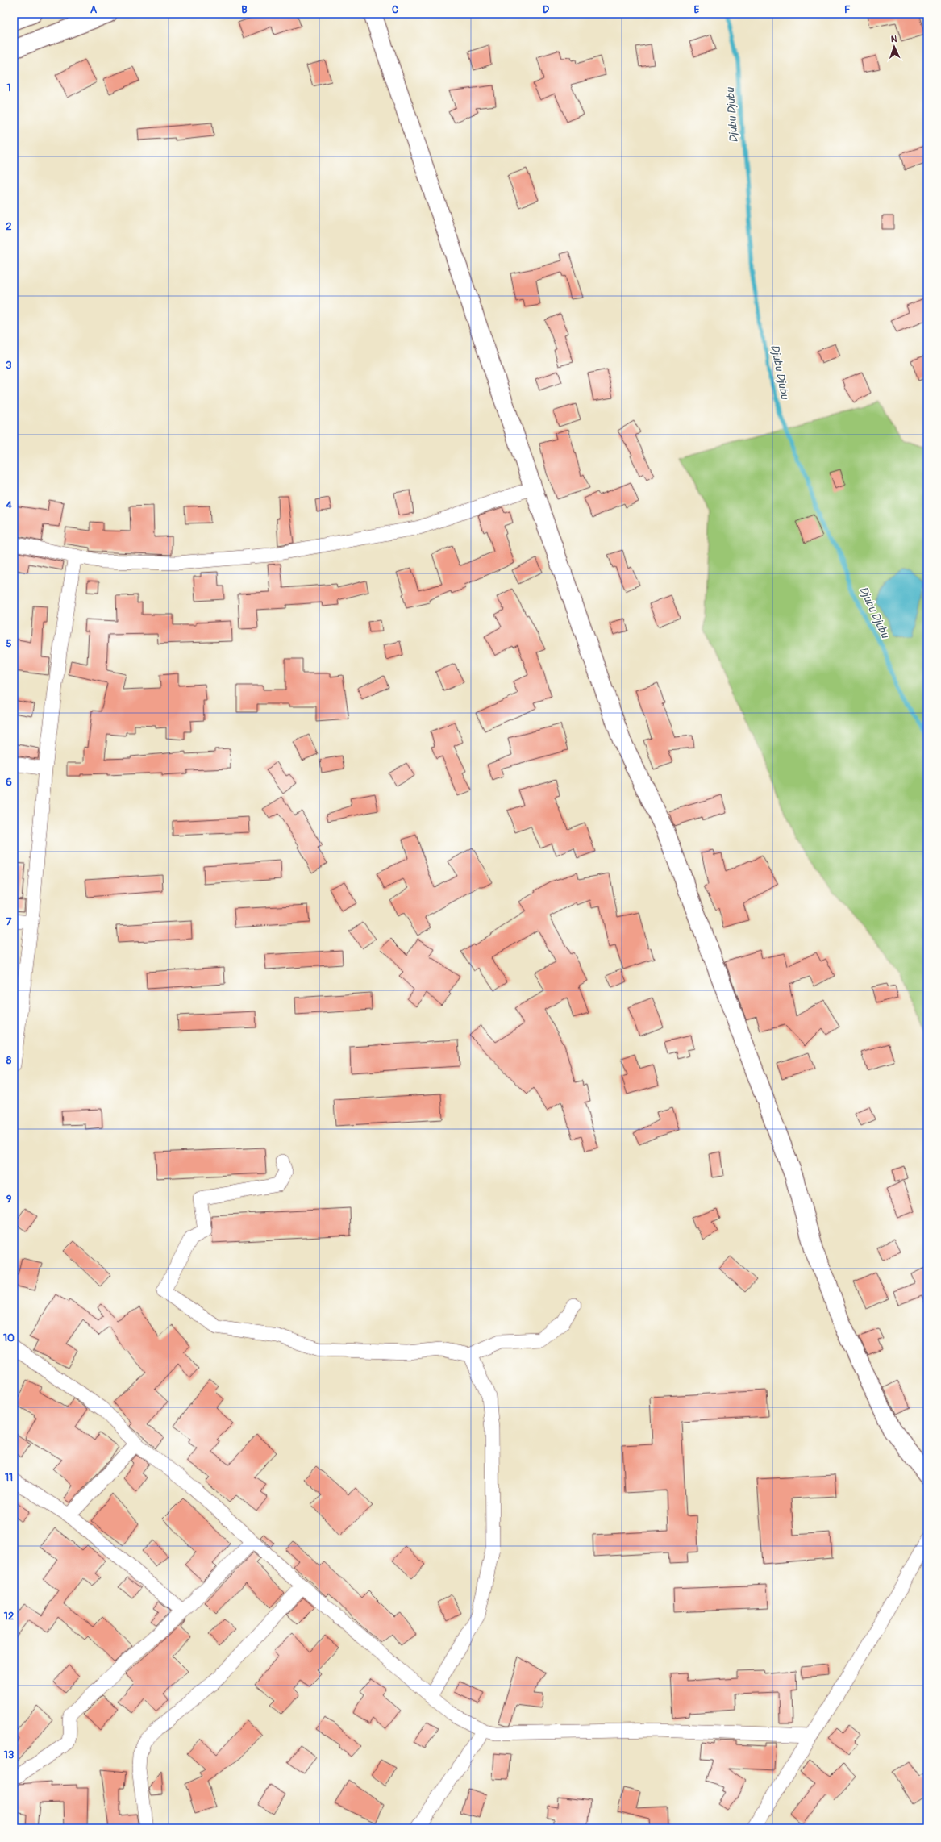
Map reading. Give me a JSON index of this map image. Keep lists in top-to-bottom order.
{
  "water": ["Djubu Djubu"],
  "north": "top",
  "grid": {
    "columns": [
      "A",
      "B",
      "C",
      "D",
      "E",
      "F"
    ],
    "rows": [
      "1",
      "2",
      "3",
      "4",
      "5",
      "6",
      "7",
      "8",
      "9",
      "10",
      "11",
      "12",
      "13"
    ]
  }
}
